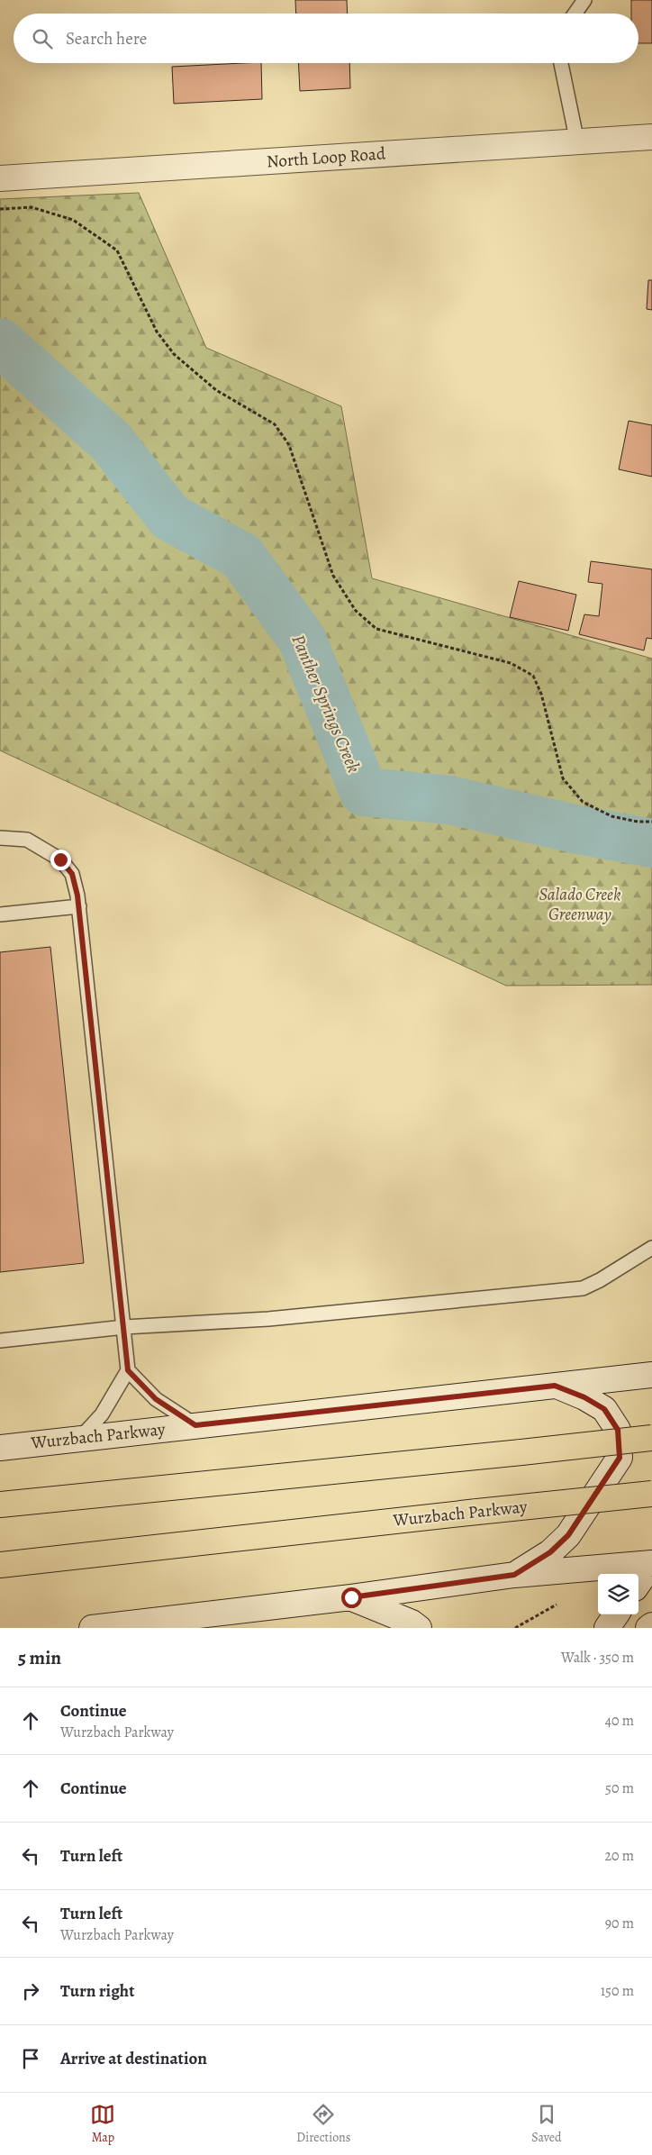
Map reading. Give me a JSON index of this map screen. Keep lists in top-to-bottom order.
{
  "streets": {
    "highway": ["Wurzbach Parkway"],
    "main road": ["North Loop Road"]
  },
  "water": ["Panther Springs Creek"],
  "parks": ["Salado Creek Greenway"],
  "page": {
    "search": "Search here",
    "heading": ["5 min", "Walk · 350 m"],
    "list": [
      ["Continue", "Wurzbach Parkway", "40 m"],
      ["Continue", "50 m"],
      ["Turn left", "20 m"],
      ["Turn left", "Wurzbach Parkway", "90 m"],
      ["Turn right", "150 m"],
      "Arrive at destination"
    ],
    "nav": ["Map", "Directions", "Saved"]
  }
}
